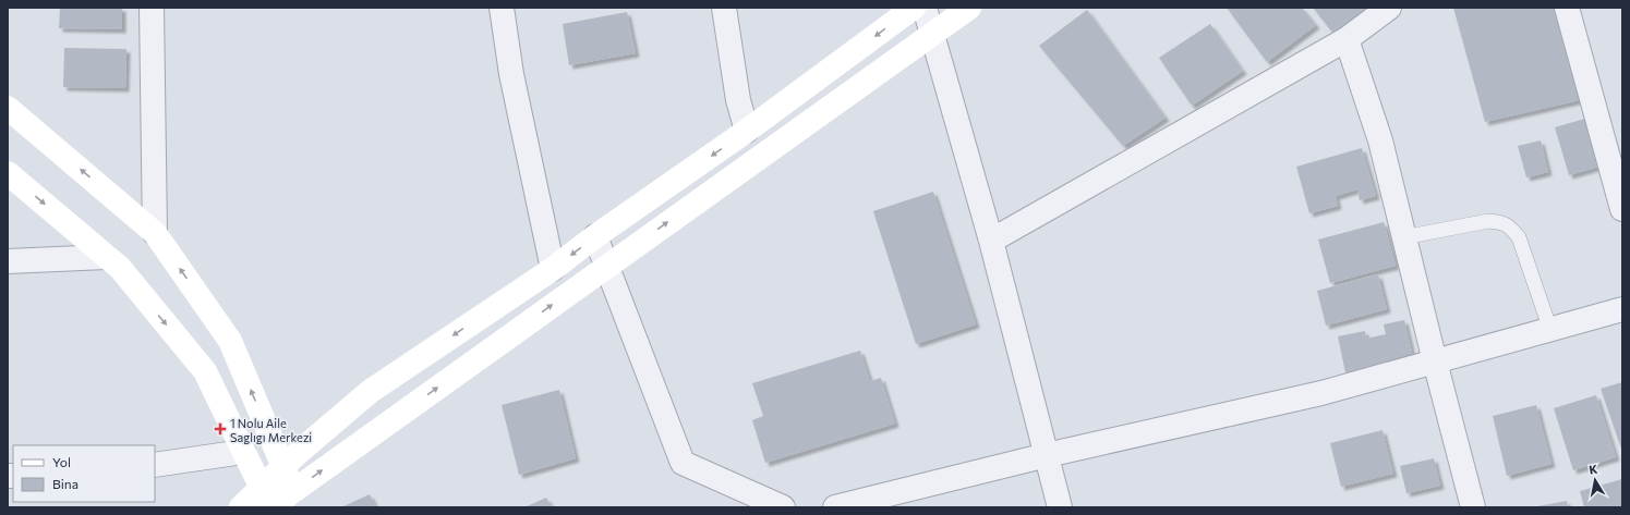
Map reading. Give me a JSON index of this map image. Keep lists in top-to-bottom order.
{
  "places": {
    "health": ["1 Nolu Aile Saglıgı Merkezi"]
  },
  "legend": ["Yol", "Bina"],
  "north": "top"
}
